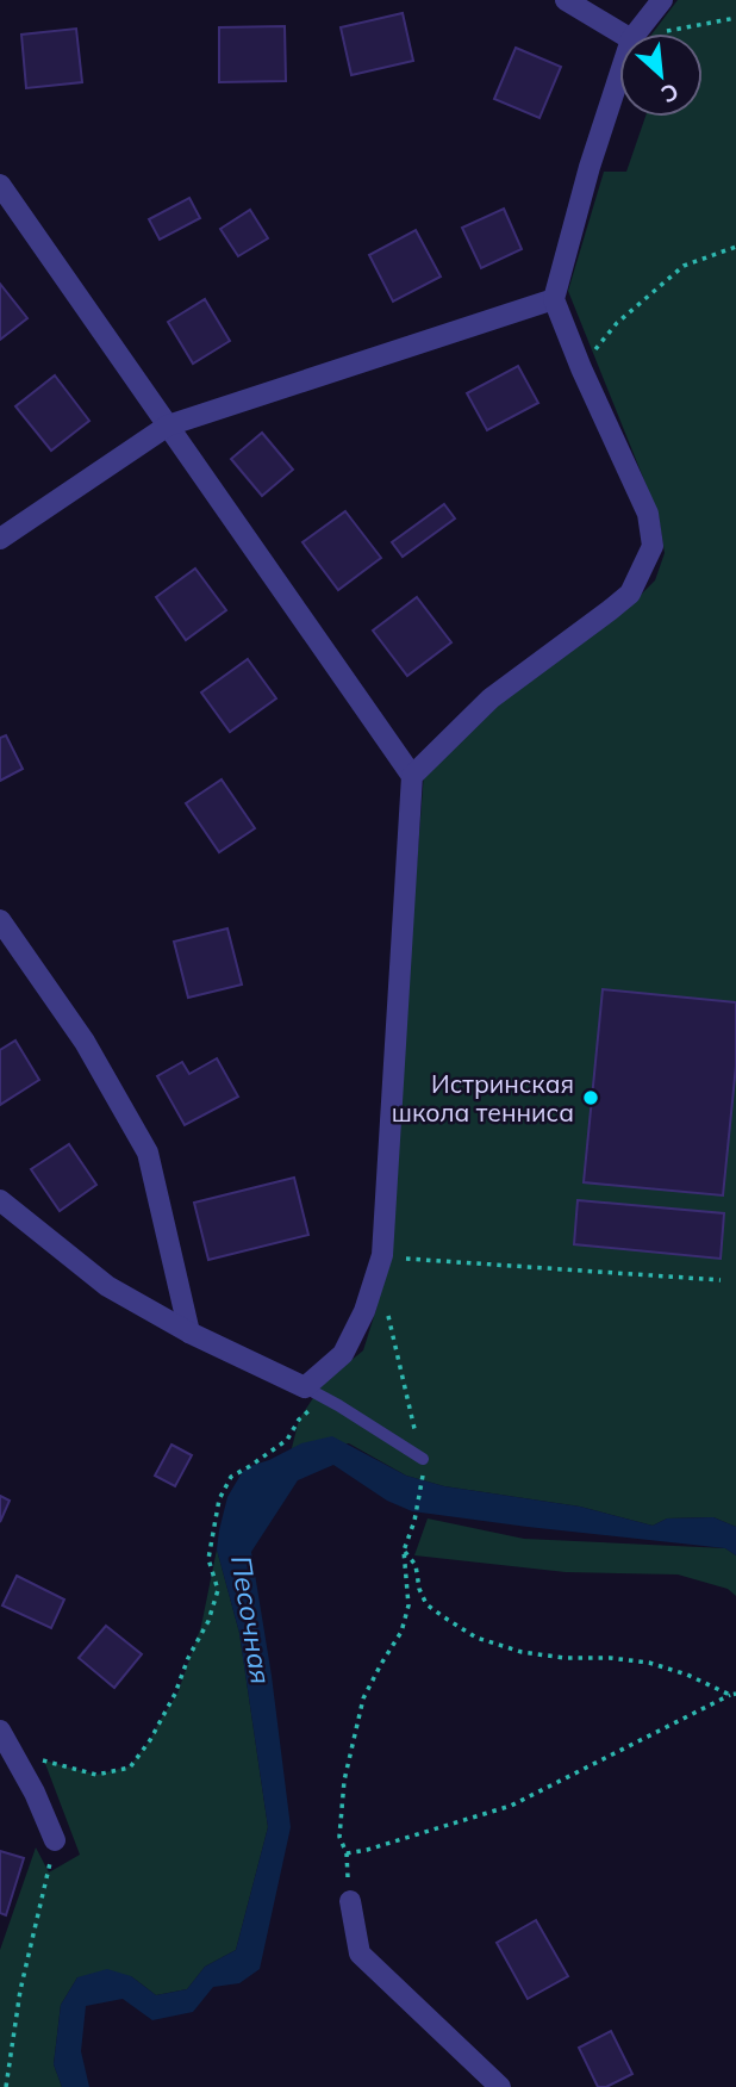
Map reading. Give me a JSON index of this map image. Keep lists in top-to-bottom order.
{
  "water": ["Песочная"],
  "places": ["Истринская школа тенниса"],
  "north": "bottom right"
}
